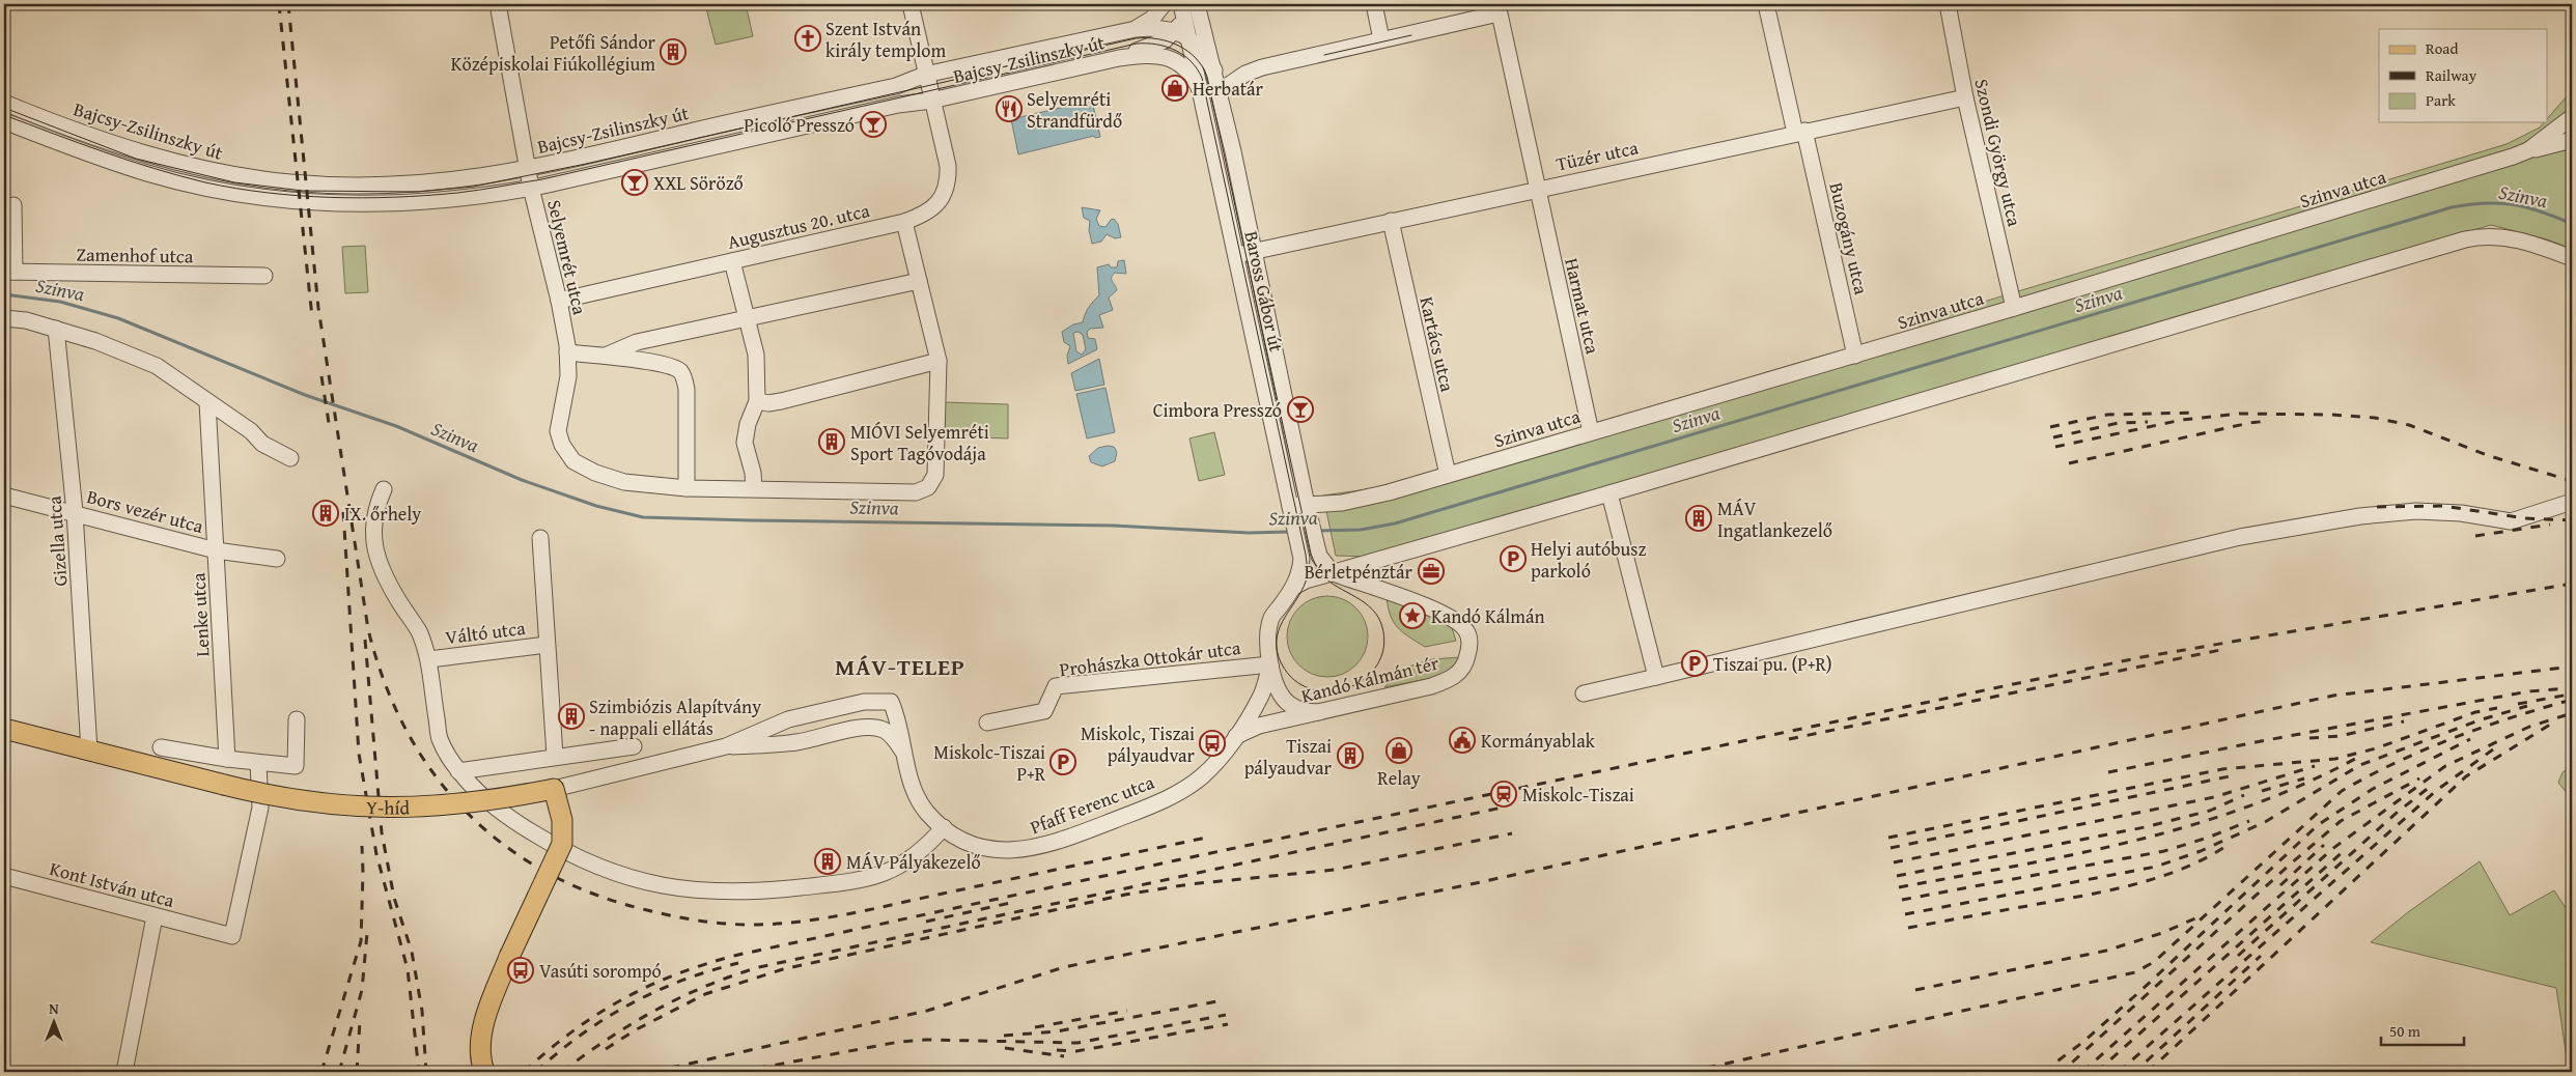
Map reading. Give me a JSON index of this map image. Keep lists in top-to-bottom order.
{
  "streets": {
    "main road": ["Y-híd"],
    "street": [
      "Bajcsy-Zsilinszky út",
      "Szondi György utca",
      "Tüzér utca",
      "Szinva utca",
      "Augusztus 20. utca",
      "Buzogány utca",
      "Zamenhof utca",
      "Selyemrét utca",
      "Baross Gábor út",
      "Harmat utca",
      "Kartács utca",
      "Bors vezér utca",
      "Gizella utca",
      "Lenke utca",
      "Váltó utca",
      "Prohászka Ottokár utca",
      "Kandó Kálmán tér",
      "Pfaff Ferenc utca",
      "Kont István utca"
    ]
  },
  "crossings": [
    ["Bajcsy-Zsilinszky út", "Augusztus 20. utca"],
    ["Bajcsy-Zsilinszky út", "Selyemrét utca"],
    ["Bajcsy-Zsilinszky út", "Baross Gábor út"],
    ["Szondi György utca", "Tüzér utca"],
    ["Szondi György utca", "Szinva utca"],
    ["Tüzér utca", "Buzogány utca"],
    ["Tüzér utca", "Baross Gábor út"],
    ["Tüzér utca", "Harmat utca"],
    ["Tüzér utca", "Kartács utca"],
    ["Szinva utca", "Buzogány utca"],
    ["Szinva utca", "Baross Gábor út"],
    ["Szinva utca", "Harmat utca"],
    ["Szinva utca", "Kartács utca"],
    ["Augusztus 20. utca", "Selyemrét utca"],
    ["Baross Gábor út", "Kandó Kálmán tér"],
    ["Bors vezér utca", "Gizella utca"],
    ["Bors vezér utca", "Lenke utca"],
    ["Gizella utca", "Y-híd"],
    ["Kandó Kálmán tér", "Pfaff Ferenc utca"],
    ["Pfaff Ferenc utca", "Y-híd"]
  ],
  "districts": ["MÁV-TELEP"],
  "water": ["Szinva"],
  "places": {
    "church": ["Szent István király templom"],
    "building": [
      "Petőfi Sándor Középiskolai Fiúkollégium",
      "MIÓVI Selyemréti Sport Tagóvodája",
      "IX. őrhely",
      "MÁV Ingatlankezelő",
      "Szimbiózis Alapítvány - nappali ellátás",
      "Tiszai pályaudvar",
      "MÁV Pályakezelő"
    ],
    "shop": ["Herbatár", "Relay"],
    "restaurant": ["Selyemréti Strandfürdő"],
    "bar": ["Picoló Presszó", "XXL Söröző", "Cimbora Presszó"],
    "parking": ["Helyi autóbusz parkoló", "Tiszai pu. (P+R)", "Miskolc-Tiszai P+R"],
    "office": ["Bérletpénztár"],
    "place": ["Kandó Kálmán"],
    "public building": ["Kormányablak"],
    "bus stop": ["Miskolc, Tiszai pályaudvar", "Vasúti sorompó"],
    "station": ["Miskolc-Tiszai"]
  },
  "legend": ["Road", "Railway", "Park"],
  "scale_bar": "50 m",
  "north": "top"
}
